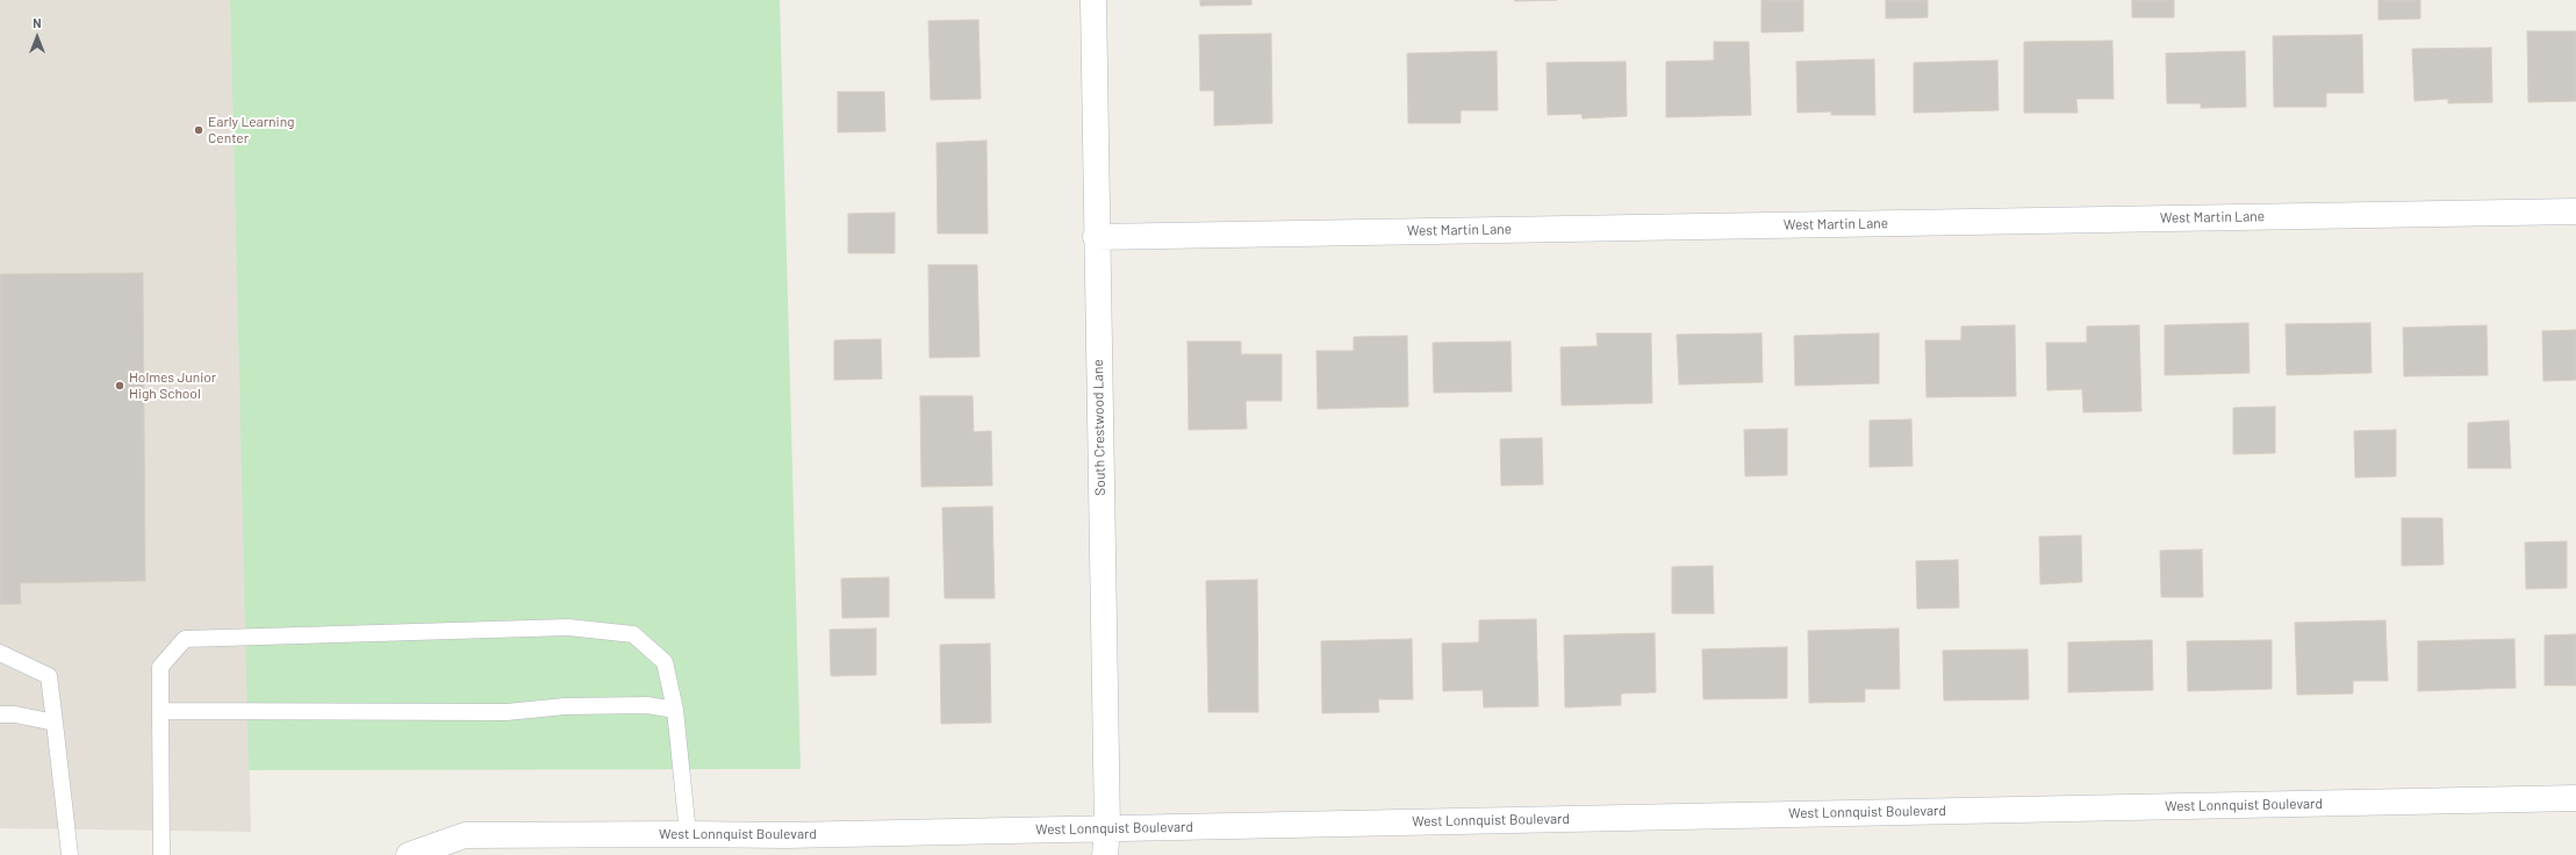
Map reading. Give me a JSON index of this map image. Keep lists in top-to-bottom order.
{
  "streets": {
    "street": ["West Martin Lane", "South Crestwood Lane", "West Lonnquist Boulevard"]
  },
  "crossings": [
    ["West Martin Lane", "South Crestwood Lane"],
    ["South Crestwood Lane", "West Lonnquist Boulevard"]
  ],
  "places": ["Early Learning Center", "Holmes Junior High School"],
  "north": "top"
}
